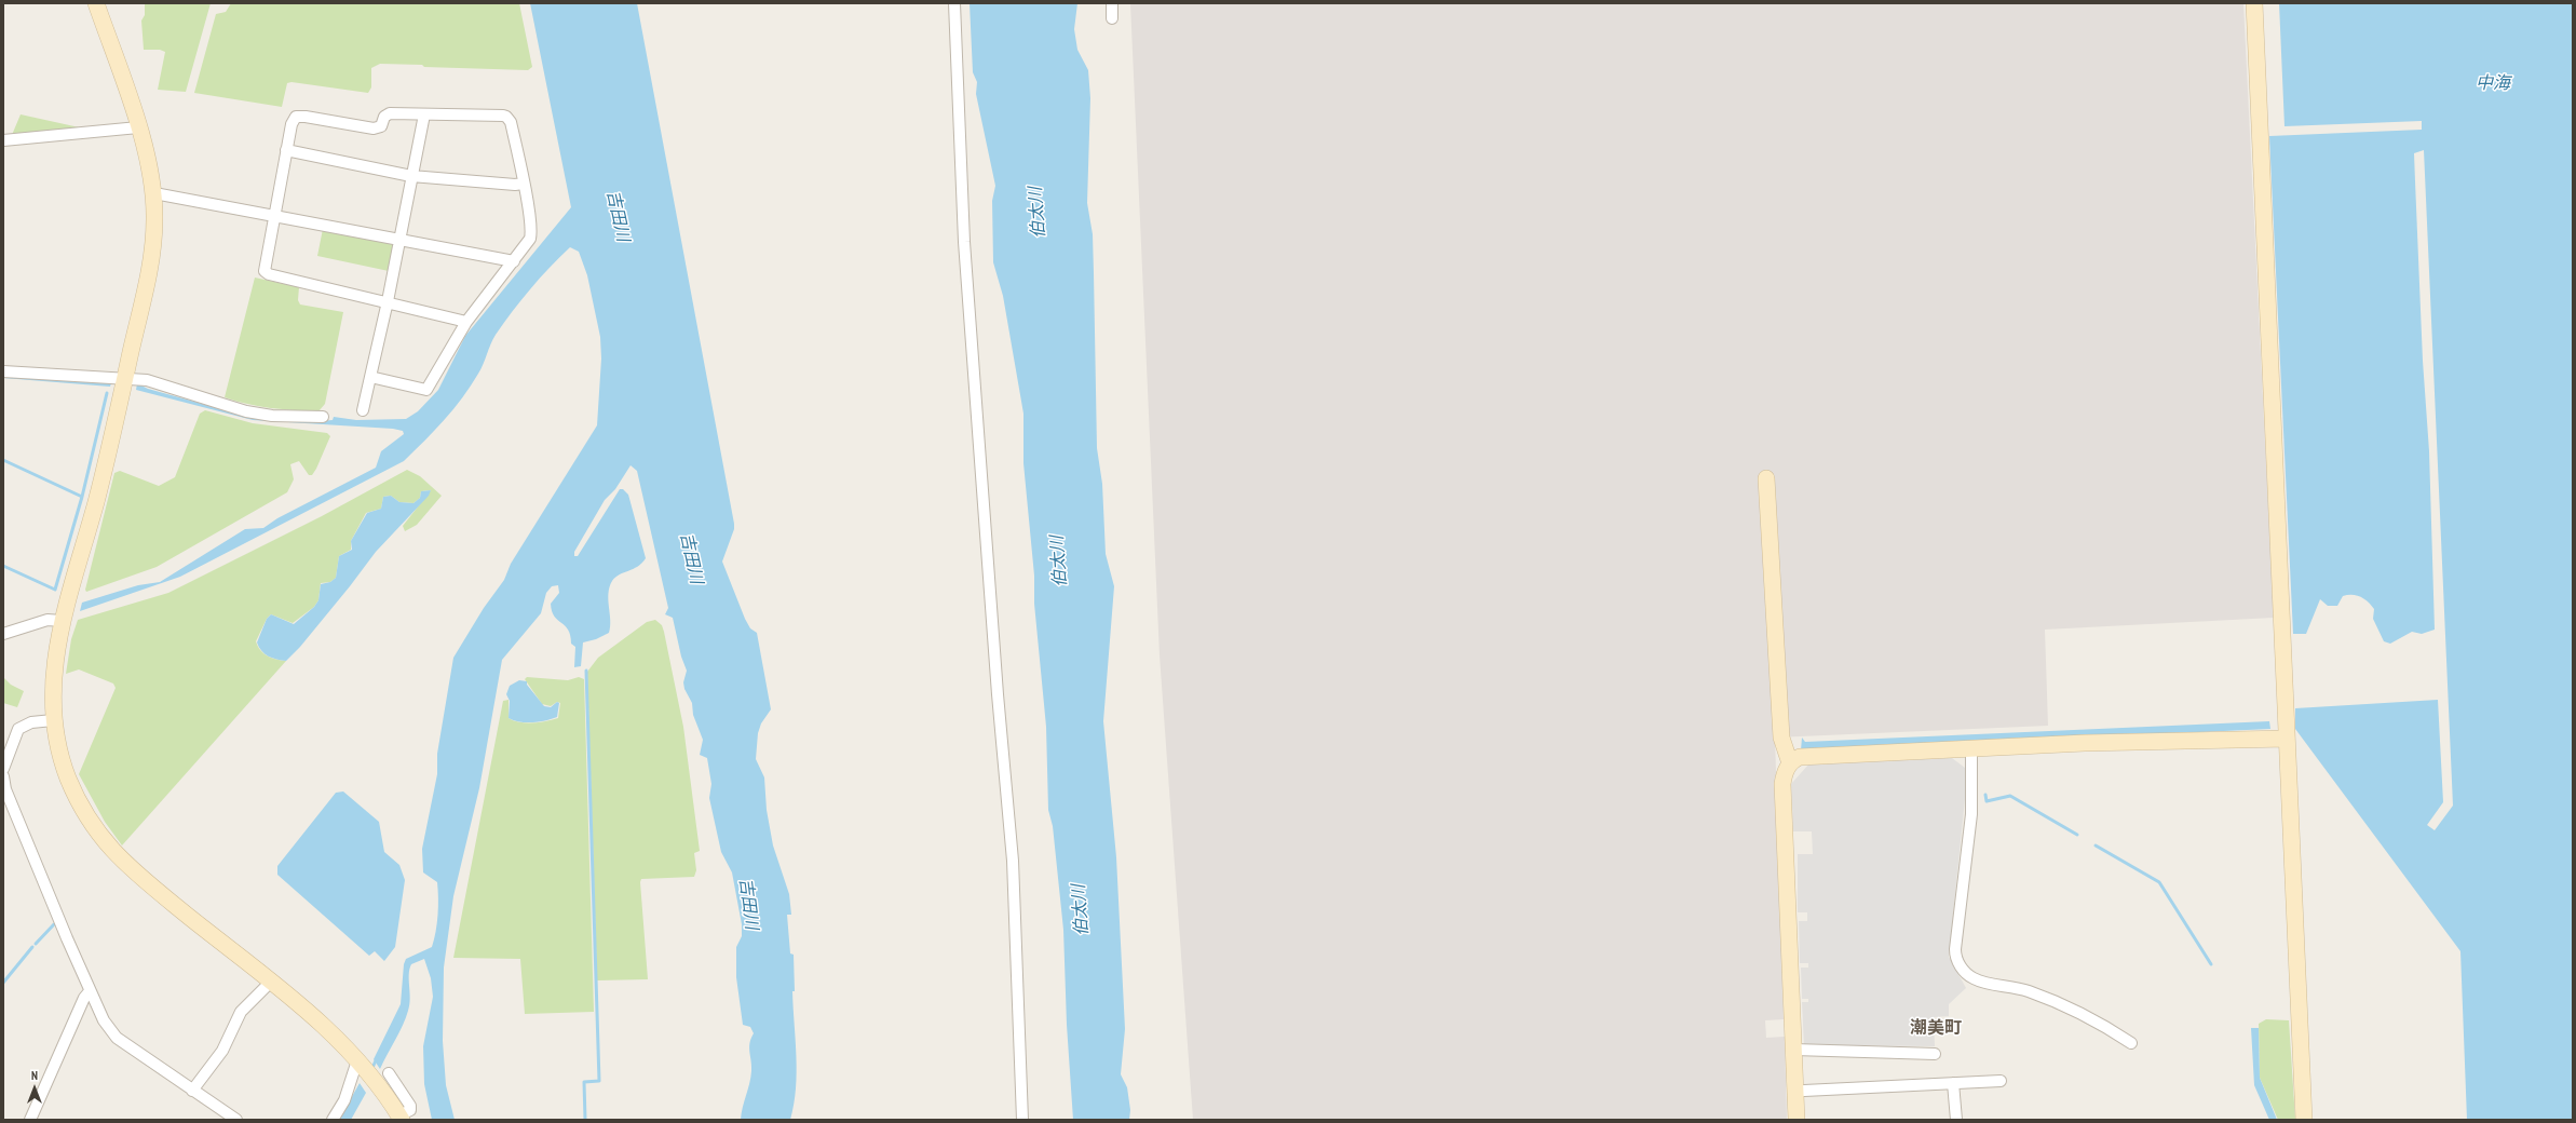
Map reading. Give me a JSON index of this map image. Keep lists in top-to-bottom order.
{
  "districts": ["潮美町"],
  "water": ["中海", "伯太川", "吉田川"],
  "north": "top"
}
